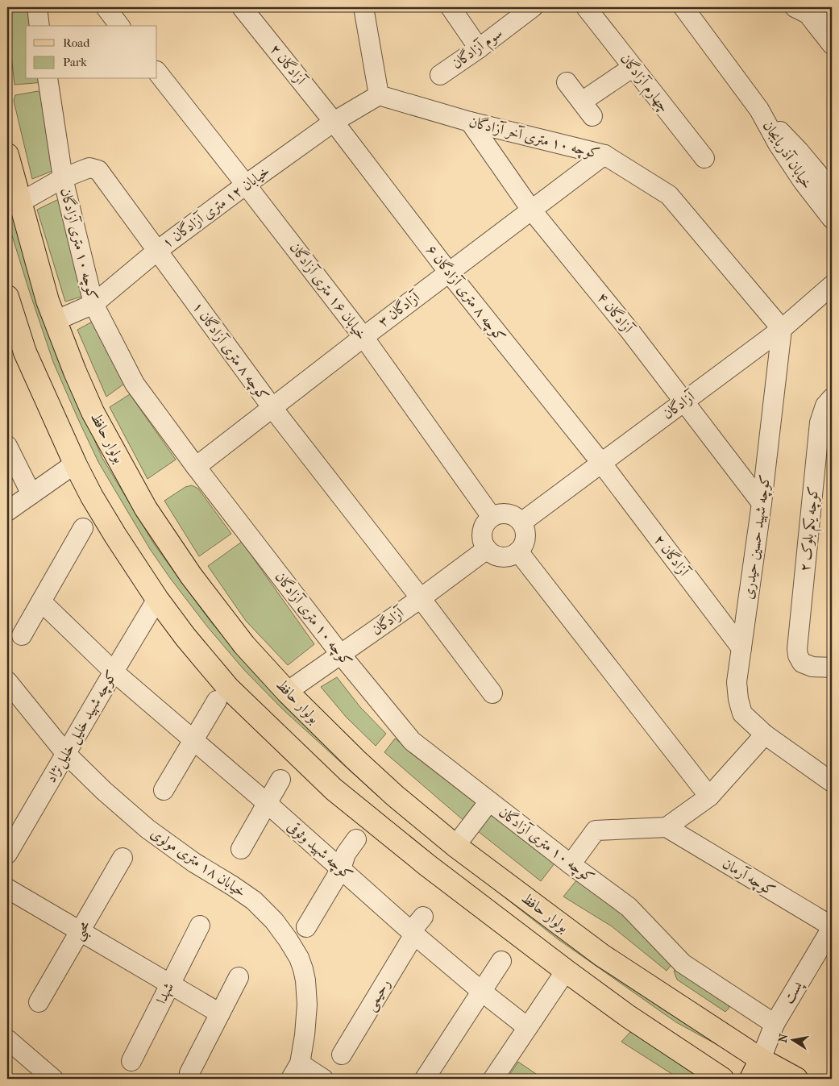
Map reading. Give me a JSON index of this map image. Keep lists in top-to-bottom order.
{
  "streets": {
    "main road": ["بولوار حافظ"],
    "street": [
      "سوم آزادگان",
      "آزادگان ۲",
      "چهارم آزادگان",
      "کوچه ۱۰ متری آخر آزادگان",
      "خیابان آذربایجان",
      "خیابان ۱۲ متری آزادگان ۱",
      "کوچه ۱۰ متری آزادگان",
      "خیابان ۱۶ متری آزادگان",
      "کوچه ۸ متری آزادگان ۶",
      "آزادگان ۳",
      "آزادگان ۴",
      "کوچه ۸ متری آزادگان ۱",
      "آزادگان",
      "کوچه یکم بلوک ۲",
      "کوچه شهید حسین حیدری",
      "کوچه شهید خلیل خلیل‌نژاد",
      "کوچه شهید وثوقی",
      "خیابان ۱۸ متری مولوی",
      "کوچه آرمان",
      "محبی",
      "پست",
      "شهدا",
      "رحیمی"
    ]
  },
  "crossings": [
    ["آزادگان ۲", "خیابان ۱۲ متری آزادگان ۱"],
    ["آزادگان ۲", "کوچه ۸ متری آزادگان ۶"],
    ["آزادگان ۲", "آزادگان"],
    ["آزادگان ۲", "کوچه شهید حسین حیدری"],
    ["کوچه ۱۰ متری آخر آزادگان", "خیابان ۱۲ متری آزادگان ۱"],
    ["کوچه ۱۰ متری آخر آزادگان", "آزادگان ۳"],
    ["کوچه ۱۰ متری آخر آزادگان", "آزادگان ۴"],
    ["کوچه ۱۰ متری آخر آزادگان", "آزادگان"],
    ["کوچه ۱۰ متری آخر آزادگان", "کوچه شهید حسین حیدری"],
    ["خیابان ۱۲ متری آزادگان ۱", "کوچه ۱۰ متری آزادگان"],
    ["خیابان ۱۲ متری آزادگان ۱", "خیابان ۱۶ متری آزادگان"],
    ["خیابان ۱۲ متری آزادگان ۱", "کوچه ۸ متری آزادگان ۶"],
    ["خیابان ۱۲ متری آزادگان ۱", "کوچه ۸ متری آزادگان ۱"],
    ["خیابان ۱۲ متری آزادگان ۱", "بولوار حافظ"],
    ["کوچه ۱۰ متری آزادگان", "آزادگان ۳"],
    ["کوچه ۱۰ متری آزادگان", "کوچه ۸ متری آزادگان ۱"],
    ["کوچه ۱۰ متری آزادگان", "آزادگان"],
    ["کوچه ۱۰ متری آزادگان", "پست"],
    ["خیابان ۱۶ متری آزادگان", "آزادگان ۳"],
    ["خیابان ۱۶ متری آزادگان", "آزادگان"],
    ["کوچه ۸ متری آزادگان ۶", "آزادگان ۳"],
    ["کوچه ۸ متری آزادگان ۶", "آزادگان"],
    ["آزادگان ۳", "آزادگان ۴"],
    ["آزادگان ۳", "کوچه ۸ متری آزادگان ۱"],
    ["آزادگان ۴", "آزادگان"],
    ["آزادگان ۴", "کوچه شهید حسین حیدری"],
    ["کوچه ۸ متری آزادگان ۱", "آزادگان"],
    ["کوچه ۸ متری آزادگان ۱", "بولوار حافظ"],
    ["آزادگان", "بولوار حافظ"],
    ["آزادگان", "کوچه شهید حسین حیدری"],
    ["بولوار حافظ", "پست"],
    ["کوچه شهید خلیل خلیل‌نژاد", "کوچه شهید وثوقی"],
    ["کوچه شهید خلیل خلیل‌نژاد", "خیابان ۱۸ متری مولوی"],
    ["کوچه شهید وثوقی", "رحیمی"],
    ["کوچه آرمان", "پست"]
  ],
  "legend": ["Road", "Park"],
  "north": "left"
}
